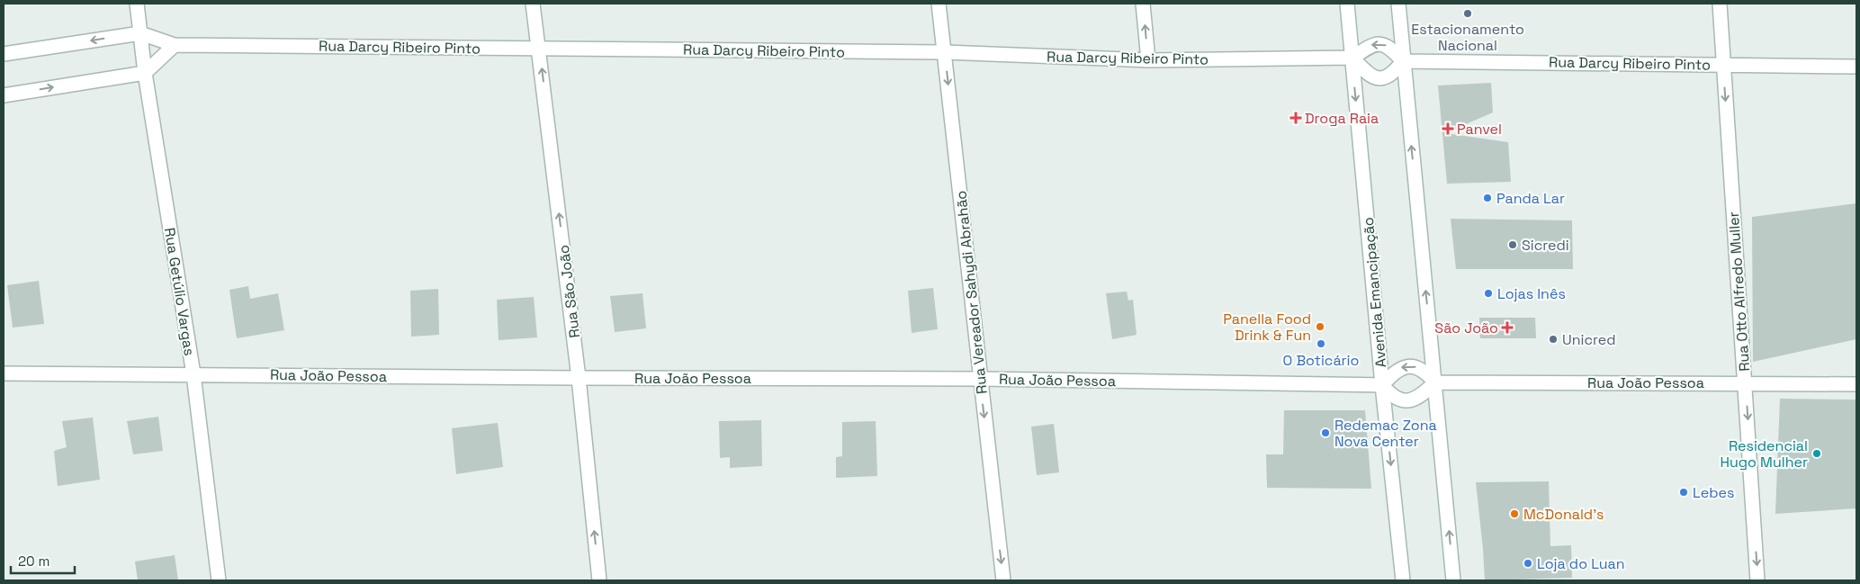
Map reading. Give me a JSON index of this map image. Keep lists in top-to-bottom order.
{
  "streets": {
    "street": [
      "Rua Darcy Ribeiro Pinto",
      "Rua Getúlio Vargas",
      "Rua São João",
      "Rua Otto Alfredo Muller",
      "Rua Vereador Sahydi Abrahão",
      "Avenida Emancipação",
      "Rua João Pessoa"
    ]
  },
  "crossings": [
    ["Rua Darcy Ribeiro Pinto", "Rua Getúlio Vargas"],
    ["Rua Darcy Ribeiro Pinto", "Rua São João"],
    ["Rua Darcy Ribeiro Pinto", "Rua Otto Alfredo Muller"],
    ["Rua Darcy Ribeiro Pinto", "Rua Vereador Sahydi Abrahão"],
    ["Rua Darcy Ribeiro Pinto", "Avenida Emancipação"],
    ["Rua Getúlio Vargas", "Rua João Pessoa"],
    ["Rua São João", "Rua João Pessoa"],
    ["Rua Otto Alfredo Muller", "Rua João Pessoa"],
    ["Rua Vereador Sahydi Abrahão", "Rua João Pessoa"],
    ["Avenida Emancipação", "Rua João Pessoa"]
  ],
  "one_way": ["Rua São João", "Rua Otto Alfredo Muller", "Rua Vereador Sahydi Abrahão"],
  "places": {
    "other": [
      "Estacionamento Nacional",
      "Panda Lar",
      "Sicredi",
      "Lojas Inês",
      "Panella Food Drink & Fun",
      "Unicred",
      "O Boticário",
      "Redemac Zona Nova Center",
      "Residencial Hugo Mulher",
      "Lebes",
      "McDonald's",
      "Loja do Luan"
    ],
    "health": ["Droga Raia", "Panvel", "São João"]
  },
  "scale_bar": "20 m"
}
